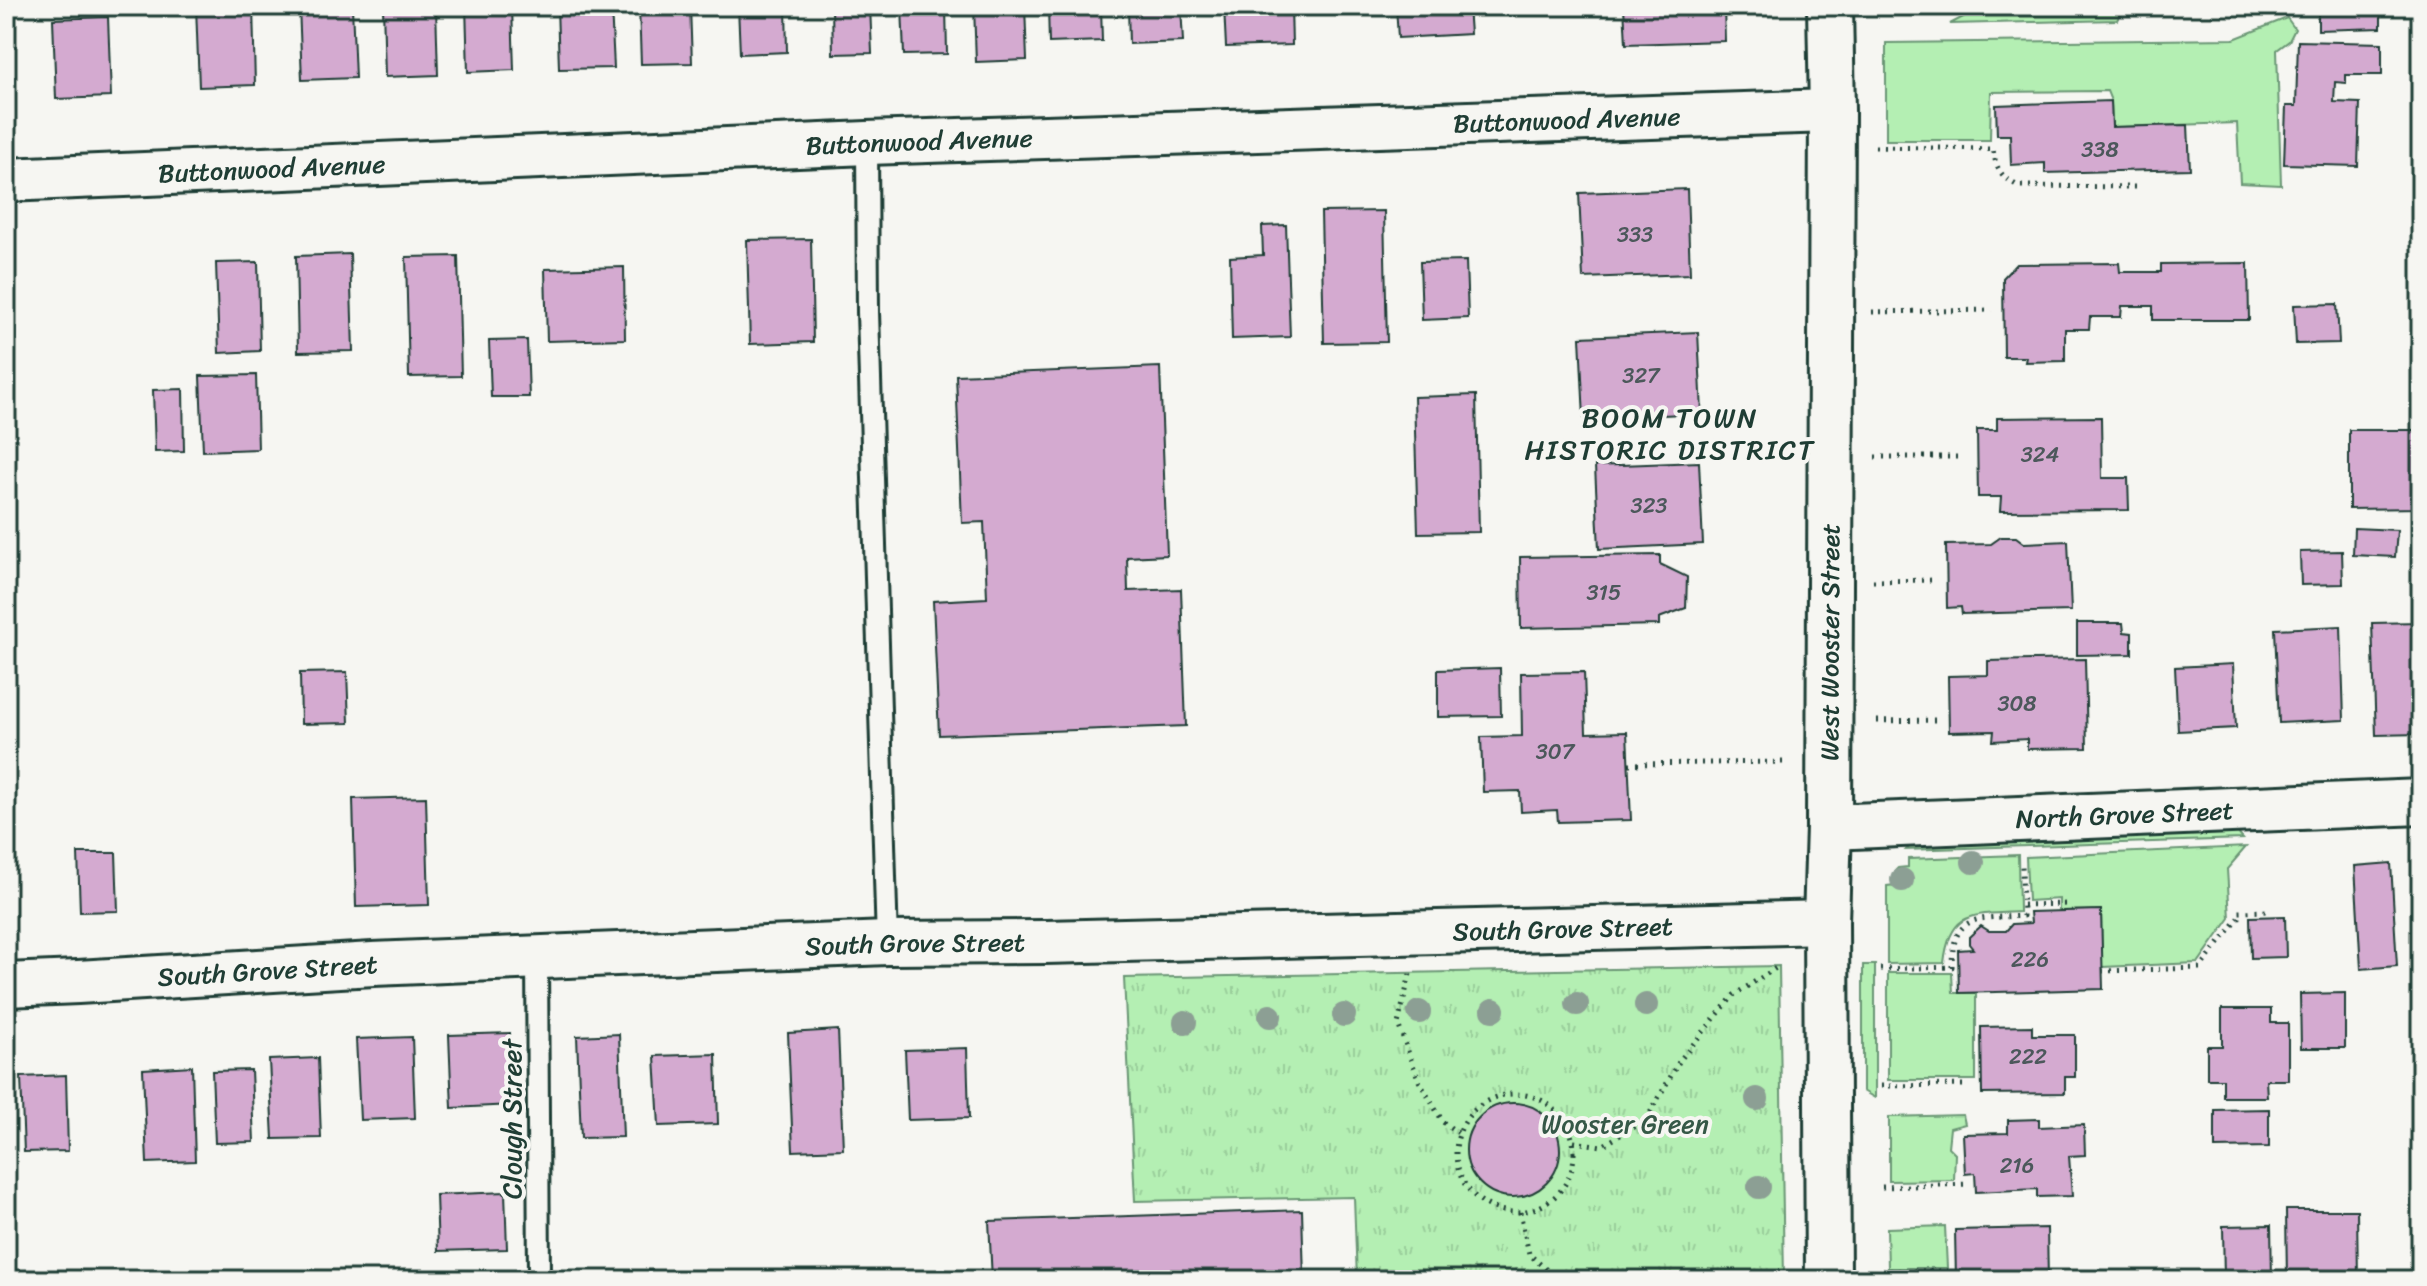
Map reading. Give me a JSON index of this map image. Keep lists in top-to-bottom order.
{
  "streets": {
    "main road": ["West Wooster Street", "North Grove Street"],
    "street": ["Buttonwood Avenue", "South Grove Street"],
    "lane": ["Clough Street"]
  },
  "crossings": [
    ["Buttonwood Avenue", "West Wooster Street"],
    ["West Wooster Street", "North Grove Street"],
    ["West Wooster Street", "South Grove Street"],
    ["South Grove Street", "Clough Street"]
  ],
  "districts": ["BOOM TOWN HISTORIC DISTRICT"],
  "parks": ["Wooster Green"],
  "house_numbers": [
    "338",
    "333",
    "327",
    "324",
    "323",
    "315",
    "308",
    "307",
    "226",
    "222",
    "216"
  ]
}
